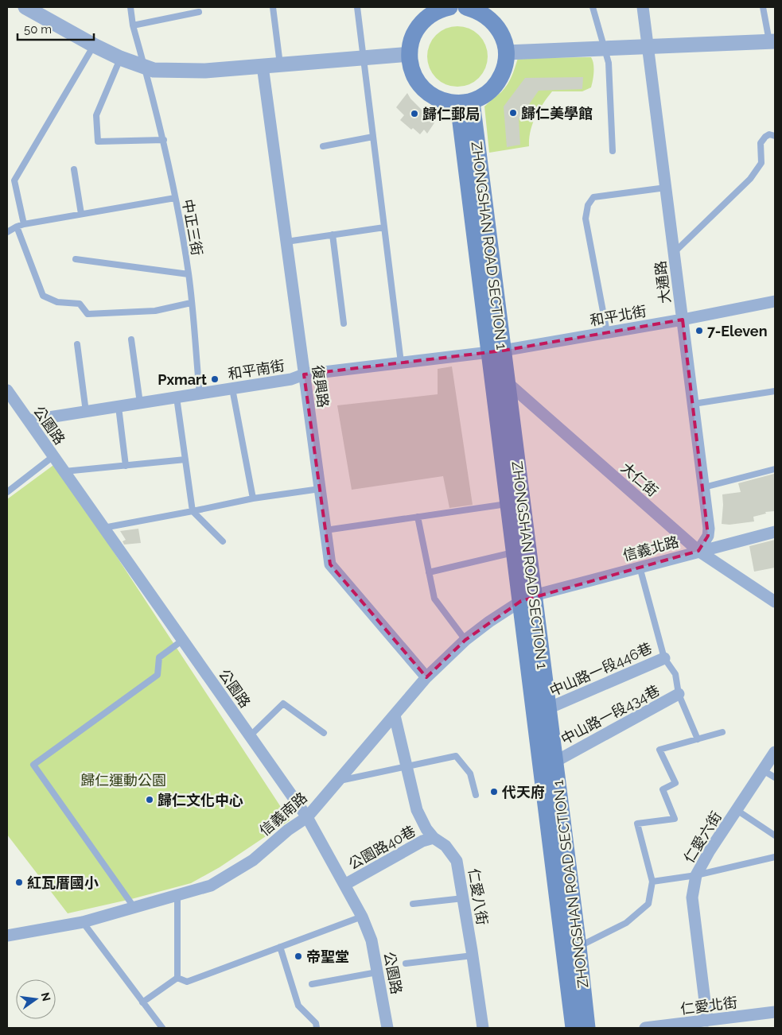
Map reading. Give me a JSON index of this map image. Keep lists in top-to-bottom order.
{
  "streets": {
    "main road": ["ZHONGSHAN ROAD SECTION 1"],
    "street": [
      "大通路",
      "和平北街",
      "和平南街",
      "復興路",
      "公園路",
      "大仁街",
      "信義北路",
      "中山路一段446巷",
      "中山路一段434巷",
      "信義南路",
      "仁愛六街",
      "公園路40巷",
      "仁愛八街",
      "仁愛北街"
    ],
    "lane": ["中正三街"]
  },
  "crossings": [
    ["中正三街", "和平南街"],
    ["ZHONGSHAN ROAD SECTION 1", "和平北街"],
    ["ZHONGSHAN ROAD SECTION 1", "和平南街"],
    ["ZHONGSHAN ROAD SECTION 1", "大仁街"],
    ["ZHONGSHAN ROAD SECTION 1", "信義北路"],
    ["ZHONGSHAN ROAD SECTION 1", "中山路一段446巷"],
    ["ZHONGSHAN ROAD SECTION 1", "中山路一段434巷"],
    ["ZHONGSHAN ROAD SECTION 1", "信義南路"],
    ["大通路", "和平北街"],
    ["大通路", "大仁街"],
    ["大通路", "信義北路"],
    ["和平北街", "和平南街"],
    ["和平南街", "復興路"],
    ["和平南街", "公園路"],
    ["復興路", "信義南路"],
    ["公園路", "信義南路"],
    ["公園路", "公園路40巷"],
    ["大仁街", "信義北路"],
    ["信義北路", "信義南路"],
    ["信義南路", "仁愛八街"],
    ["仁愛六街", "仁愛北街"],
    ["公園路40巷", "仁愛八街"]
  ],
  "parks": ["歸仁運動公園"],
  "places": [
    "歸仁美學館",
    "歸仁郵局",
    "7-Eleven",
    "Pxmart",
    "代天府",
    "歸仁文化中心",
    "紅瓦厝國小",
    "帝聖堂"
  ],
  "scale_bar": "50 m",
  "north": "right"
}
